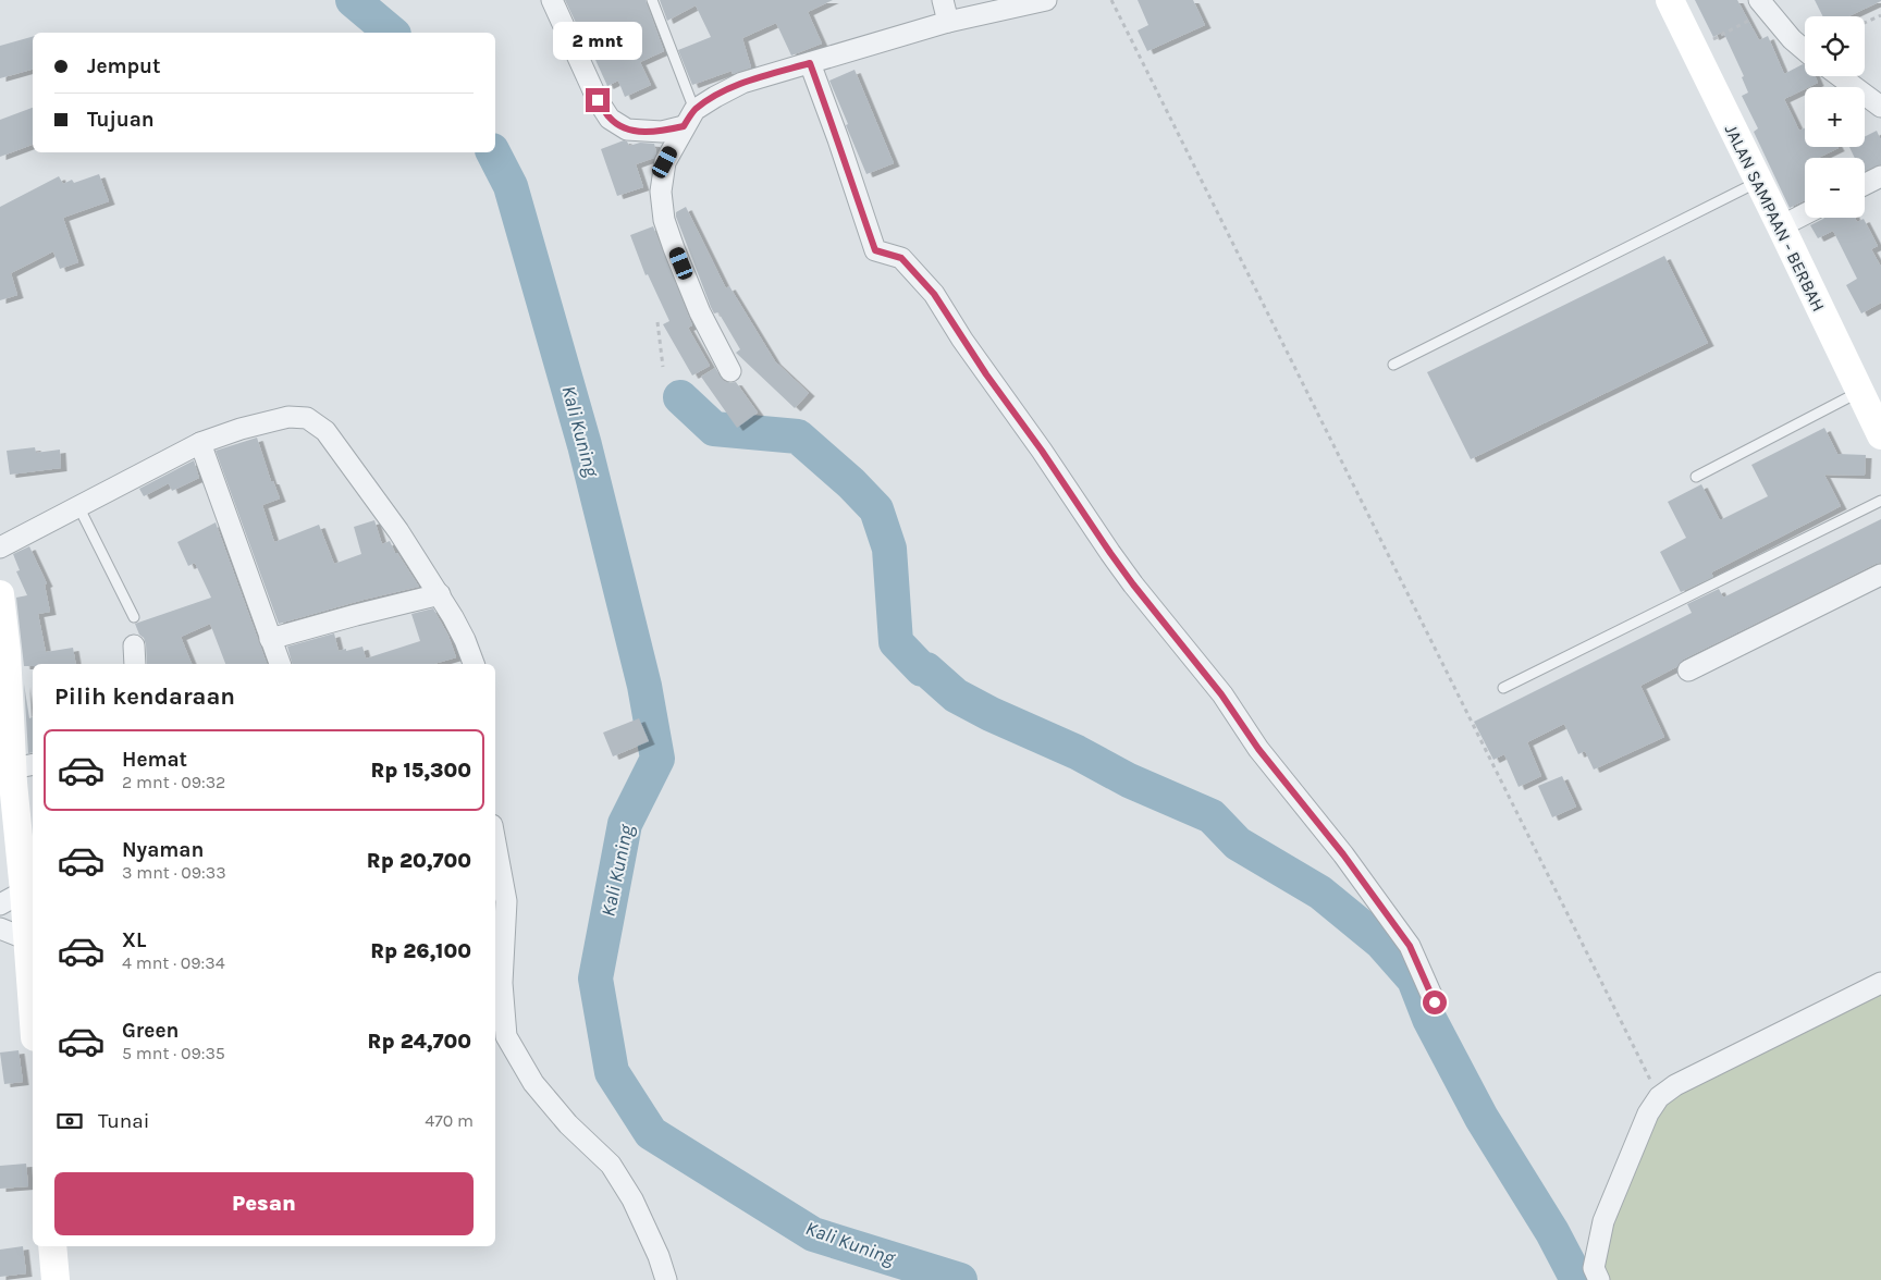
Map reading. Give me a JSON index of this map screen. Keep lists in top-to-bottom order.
{
  "streets": {
    "main road": ["JALAN SAMPAAN - BERBAH"]
  },
  "water": ["Kali Kuning"],
  "page": {
    "map_buttons": ["+", "−"],
    "bubble": "2 mnt",
    "banner": ["Jemput", "Tujuan"],
    "heading": "Pilih kendaraan",
    "list": [
      {
        "name": "Hemat",
        "note": "2 mnt · 09:32",
        "value": "Rp 15,300"
      },
      {
        "name": "Nyaman",
        "note": "3 mnt · 09:33",
        "value": "Rp 20,700"
      },
      {
        "name": "XL",
        "note": "4 mnt · 09:34",
        "value": "Rp 26,100"
      },
      {
        "name": "Green",
        "note": "5 mnt · 09:35",
        "value": "Rp 24,700"
      }
    ],
    "pay": ["Tunai", "470 m"],
    "buttons": "Pesan"
  }
}
